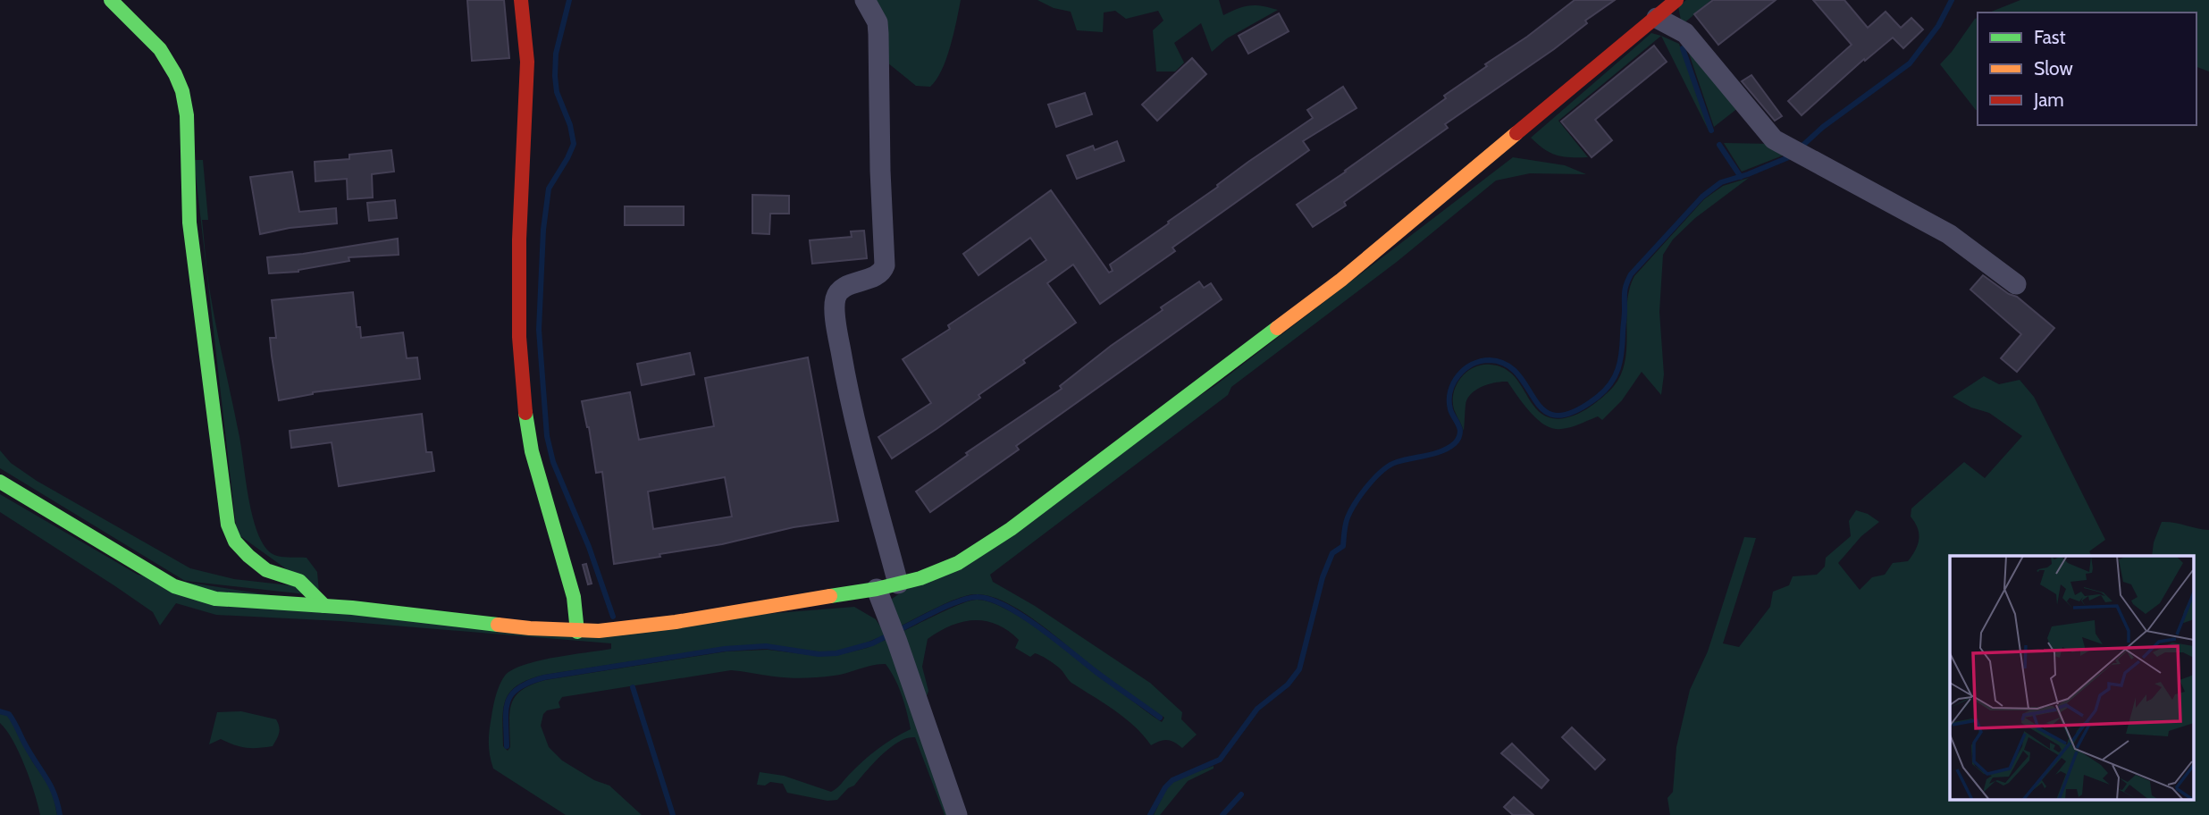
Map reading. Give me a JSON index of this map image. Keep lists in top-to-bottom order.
{
  "legend": ["Fast", "Slow", "Jam"]
}
